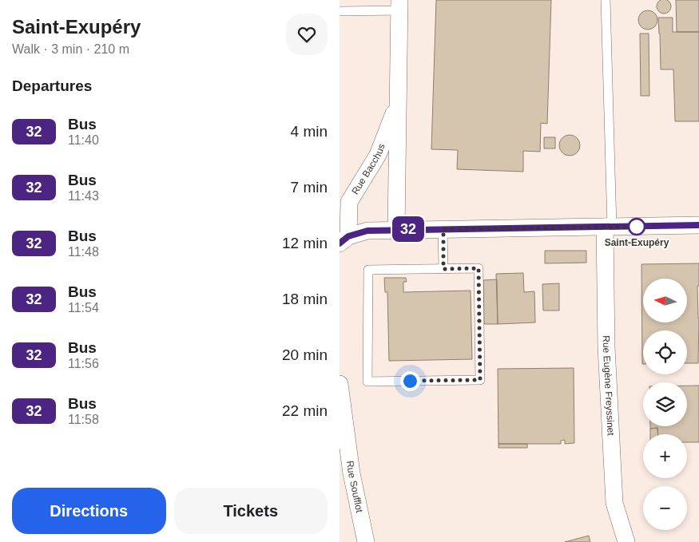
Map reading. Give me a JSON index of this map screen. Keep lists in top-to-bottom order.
{
  "streets": {
    "street": ["Rue Bacchus", "Rue Eugène Freyssinet", "Rue Soufflot"]
  },
  "places": ["Saint-Exupéry"],
  "lines": ["bus line 32"],
  "north": "left",
  "page": {
    "heading": [
      ["Saint-Exupéry", "Walk · 3 min · 210 m"],
      "Departures"
    ],
    "on_map": "32",
    "list": [
      {
        "mark": "32",
        "name": "Bus",
        "note": "11:40",
        "value": "4 min"
      },
      {
        "mark": "32",
        "name": "Bus",
        "note": "11:43",
        "value": "7 min"
      },
      {
        "mark": "32",
        "name": "Bus",
        "note": "11:48",
        "value": "12 min"
      },
      {
        "mark": "32",
        "name": "Bus",
        "note": "11:54",
        "value": "18 min"
      },
      {
        "mark": "32",
        "name": "Bus",
        "note": "11:56",
        "value": "20 min"
      },
      {
        "mark": "32",
        "name": "Bus",
        "note": "11:58",
        "value": "22 min"
      }
    ],
    "map_buttons": ["+", "−"],
    "buttons": ["Directions", "Tickets"]
  }
}
